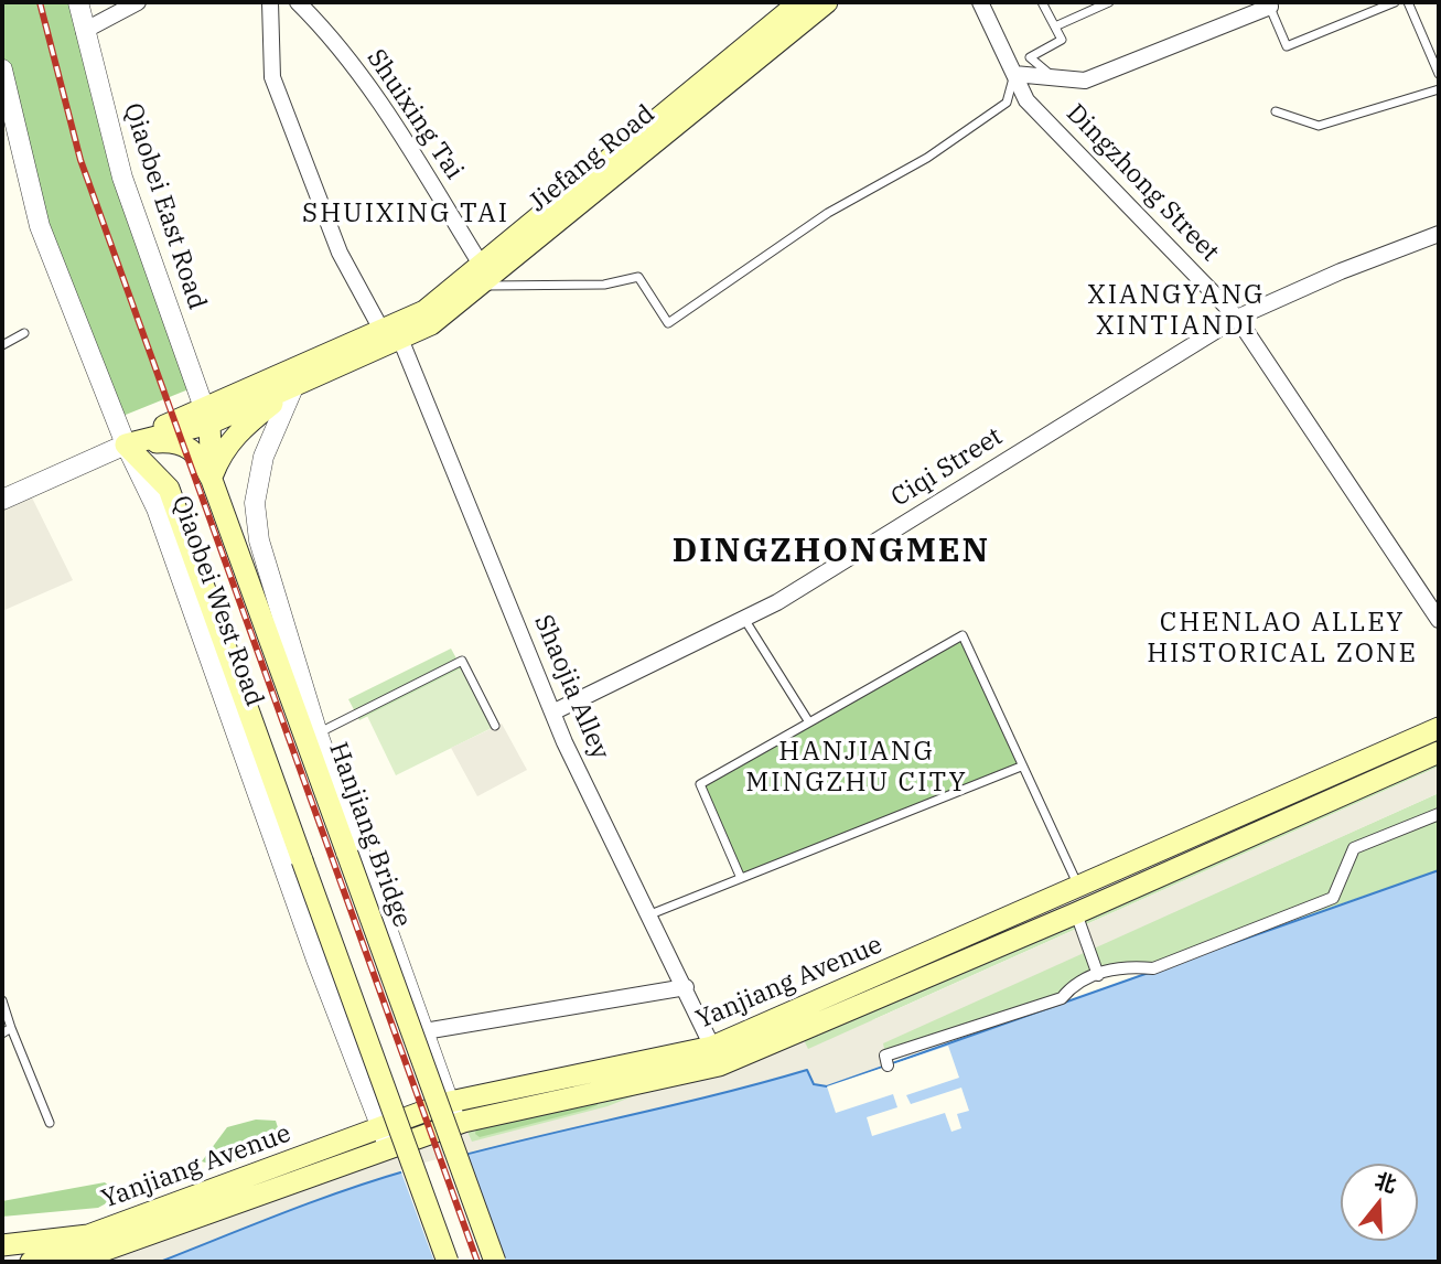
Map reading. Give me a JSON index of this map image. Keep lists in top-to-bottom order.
{
  "streets": {
    "main road": ["Jiefang Road", "Hanjiang Bridge", "Yanjiang Avenue"],
    "street": [
      "Shuixing Tai",
      "Dingzhong Street",
      "Qiaobei East Road",
      "Ciqi Street",
      "Qiaobei West Road",
      "Shaojia Alley"
    ]
  },
  "crossings": [
    ["Shuixing Tai", "Jiefang Road"],
    ["Jiefang Road", "Qiaobei East Road"],
    ["Jiefang Road", "Qiaobei West Road"],
    ["Jiefang Road", "Shaojia Alley"],
    ["Jiefang Road", "Hanjiang Bridge"],
    ["Dingzhong Street", "Ciqi Street"],
    ["Qiaobei East Road", "Hanjiang Bridge"],
    ["Ciqi Street", "Shaojia Alley"],
    ["Qiaobei West Road", "Yanjiang Avenue"],
    ["Shaojia Alley", "Yanjiang Avenue"]
  ],
  "districts": [
    "SHUIXING TAI",
    "XIANGYANG XINTIANDI",
    "DINGZHONGMEN",
    "CHENLAO ALLEY HISTORICAL ZONE",
    "HANJIANG MINGZHU CITY"
  ],
  "north": "top"
}
